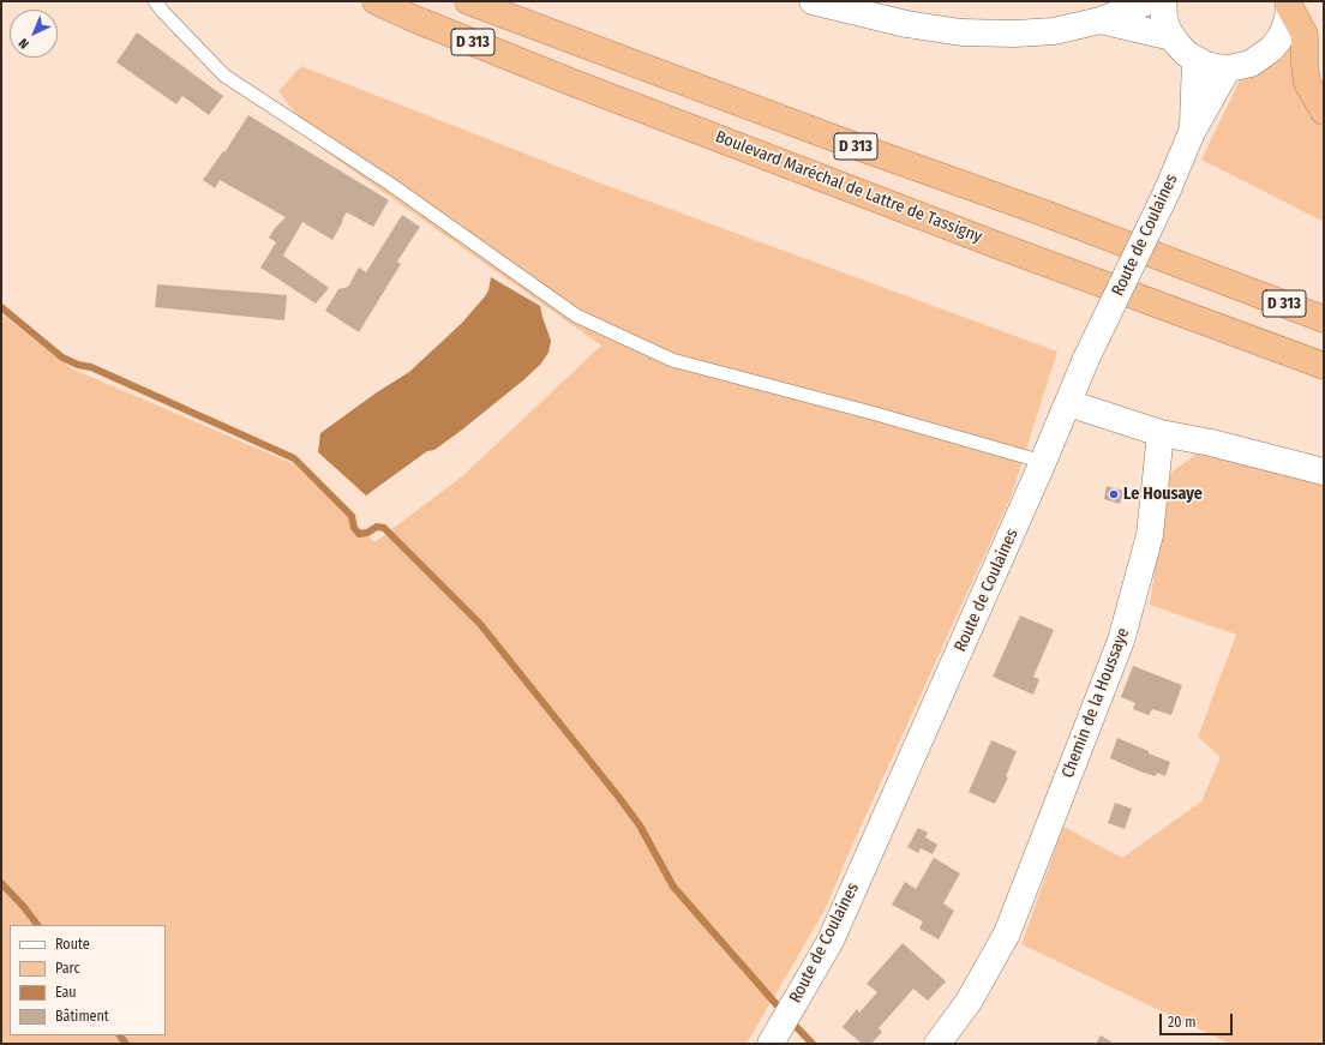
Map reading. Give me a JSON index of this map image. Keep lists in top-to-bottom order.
{
  "streets": {
    "highway": ["D 313", "Boulevard Maréchal de Lattre de Tassigny"],
    "street": ["Route de Coulaines", "Chemin de la Houssaye"]
  },
  "places": ["Le Housaye"],
  "legend": [
    "Route",
    "Parc",
    "Eau",
    "Bâtiment"
  ],
  "scale_bar": "20 m",
  "north": "bottom left"
}
